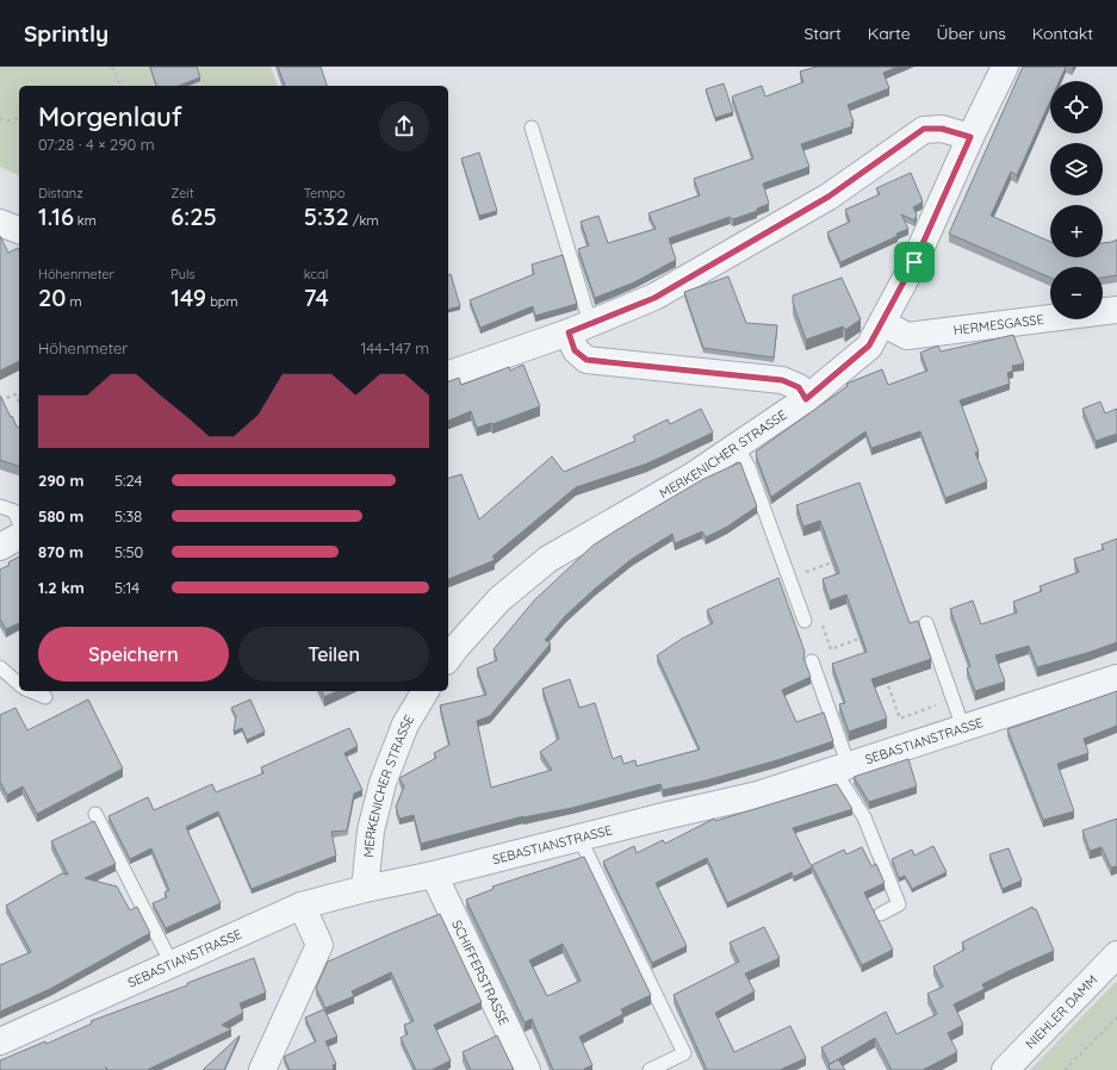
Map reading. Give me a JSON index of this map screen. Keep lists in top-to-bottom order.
{
  "streets": {
    "street": [
      "HERMESGASSE",
      "MERKENICHER STRASSE",
      "SEBASTIANSTRASSE",
      "SCHIFFERSTRASSE",
      "NIEHLER DAMM"
    ]
  },
  "crossings": [
    ["HERMESGASSE", "MERKENICHER STRASSE"],
    ["MERKENICHER STRASSE", "SEBASTIANSTRASSE"],
    ["SEBASTIANSTRASSE", "SCHIFFERSTRASSE"]
  ],
  "page": {
    "header": "Sprintly",
    "nav": [
      "Start",
      "Karte",
      "Über uns",
      "Kontakt"
    ],
    "map_buttons": ["+", "−"],
    "heading": ["Morgenlauf", "07:28 · 4 × 290 m"],
    "stats": [
      ["Distanz", "1.16 km"],
      ["Zeit", "6:25"],
      ["Tempo", "5:32 /km"],
      ["Höhenmeter", "20 m"],
      ["Puls", "149 bpm"],
      ["kcal", "74"]
    ],
    "chart": ["Höhenmeter", "144–147 m"],
    "list": [
      {
        "name": "290 m",
        "note": "5:24"
      },
      {
        "name": "580 m",
        "note": "5:38"
      },
      {
        "name": "870 m",
        "note": "5:50"
      },
      {
        "name": "1.2 km",
        "note": "5:14"
      }
    ],
    "buttons": ["Speichern", "Teilen"]
  }
}
